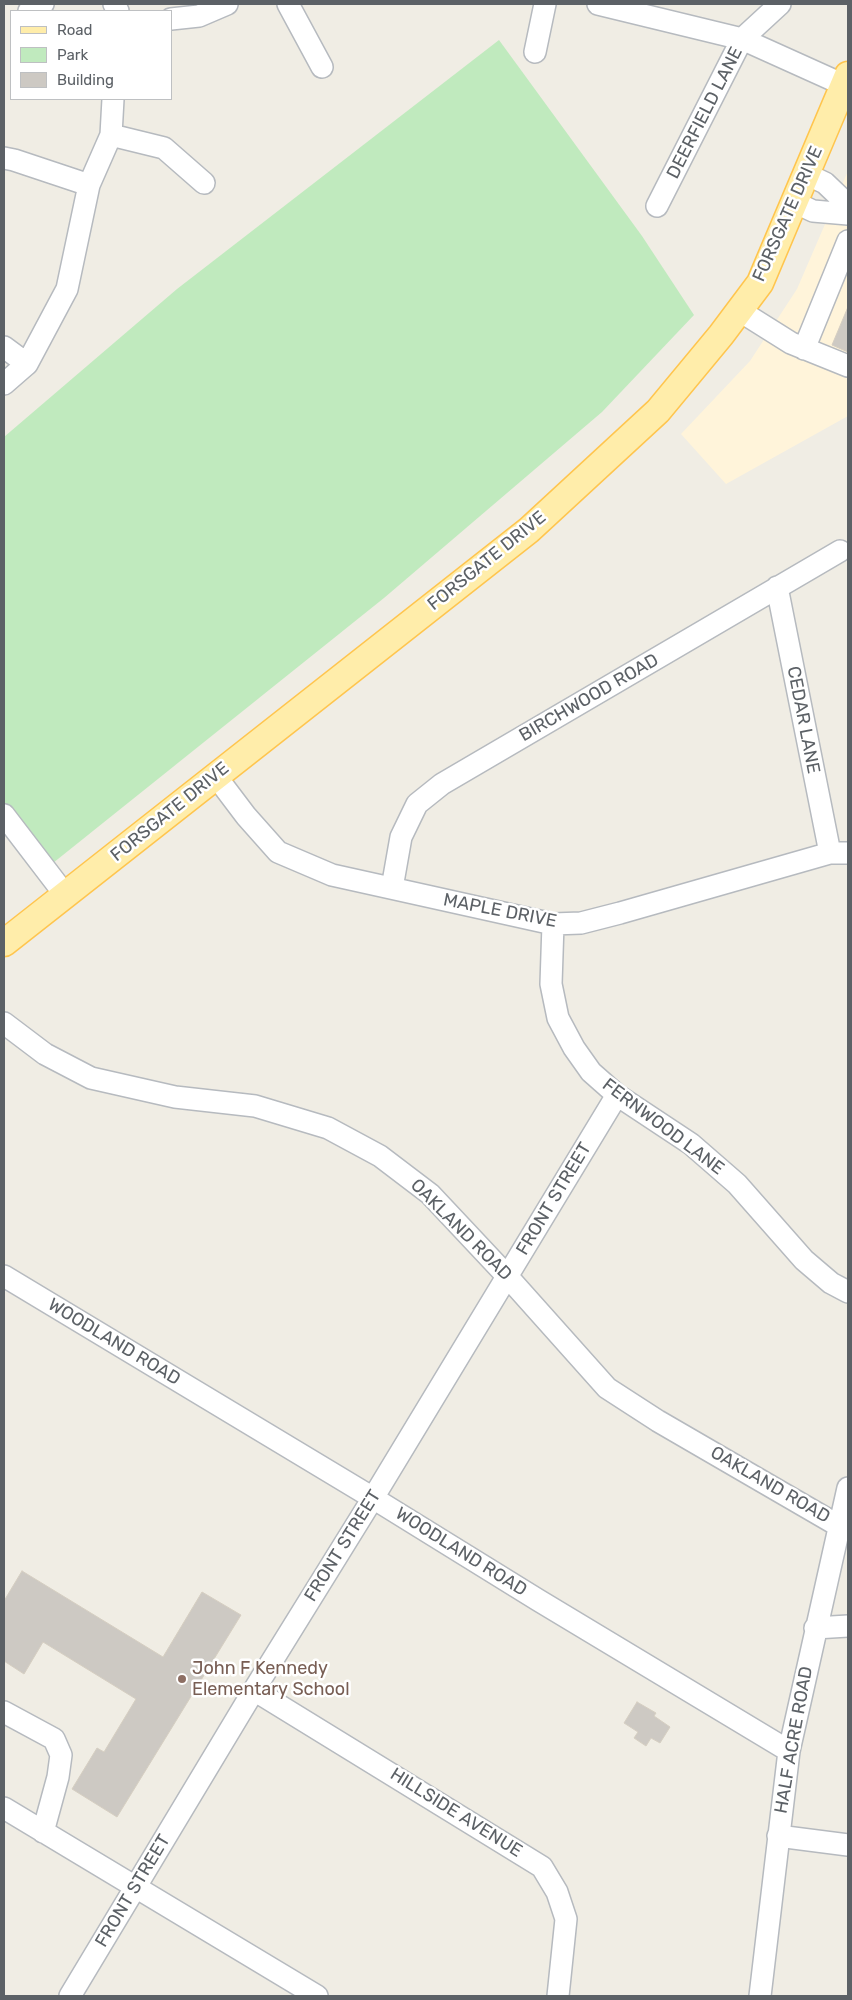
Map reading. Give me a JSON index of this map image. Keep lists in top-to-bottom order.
{
  "streets": {
    "main road": ["FORSGATE DRIVE"],
    "street": [
      "DEERFIELD LANE",
      "BIRCHWOOD ROAD",
      "CEDAR LANE",
      "MAPLE DRIVE",
      "FERNWOOD LANE",
      "FRONT STREET",
      "OAKLAND ROAD",
      "WOODLAND ROAD",
      "HALF ACRE ROAD",
      "HILLSIDE AVENUE"
    ]
  },
  "crossings": [
    ["FORSGATE DRIVE", "MAPLE DRIVE"],
    ["BIRCHWOOD ROAD", "CEDAR LANE"],
    ["BIRCHWOOD ROAD", "MAPLE DRIVE"],
    ["CEDAR LANE", "MAPLE DRIVE"],
    ["MAPLE DRIVE", "FERNWOOD LANE"],
    ["FERNWOOD LANE", "FRONT STREET"],
    ["FRONT STREET", "OAKLAND ROAD"],
    ["FRONT STREET", "WOODLAND ROAD"],
    ["FRONT STREET", "HILLSIDE AVENUE"],
    ["OAKLAND ROAD", "HALF ACRE ROAD"],
    ["WOODLAND ROAD", "HALF ACRE ROAD"]
  ],
  "places": ["John F Kennedy Elementary School"],
  "legend": ["Road", "Park", "Building"]
}
